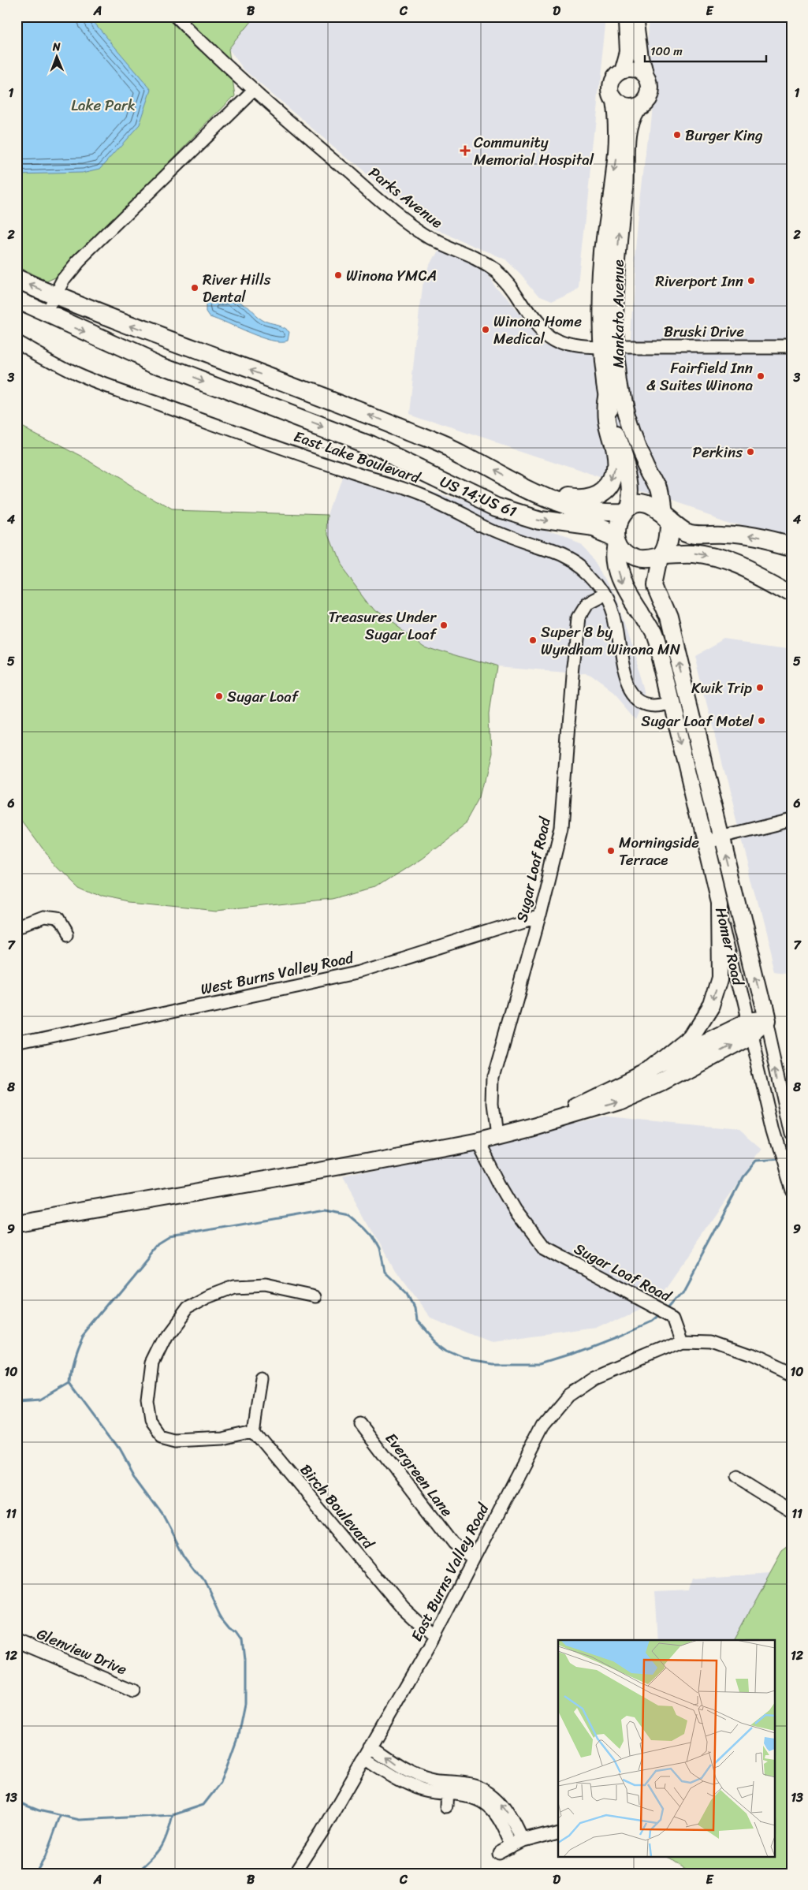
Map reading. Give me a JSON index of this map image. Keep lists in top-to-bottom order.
{
  "streets": {
    "highway": ["US 14;US 61"],
    "main road": ["Mankato Avenue", "Homer Road"],
    "street": [
      "Parks Avenue",
      "Bruski Drive",
      "East Lake Boulevard",
      "Sugar Loaf Road",
      "West Burns Valley Road",
      "Evergreen Lane",
      "Birch Boulevard",
      "East Burns Valley Road",
      "Glenview Drive"
    ]
  },
  "crossings": [
    ["Parks Avenue", "Mankato Avenue"],
    ["Parks Avenue", "Bruski Drive"],
    ["Mankato Avenue", "Bruski Drive"],
    ["Mankato Avenue", "US 14;US 61"],
    ["Mankato Avenue", "Homer Road"],
    ["East Lake Boulevard", "Sugar Loaf Road"],
    ["East Lake Boulevard", "Homer Road"],
    ["US 14;US 61", "Homer Road"],
    ["Sugar Loaf Road", "West Burns Valley Road"],
    ["Sugar Loaf Road", "East Burns Valley Road"],
    ["Evergreen Lane", "East Burns Valley Road"],
    ["Birch Boulevard", "East Burns Valley Road"]
  ],
  "parks": ["Lake Park"],
  "places": {
    "other": [
      "Burger King",
      "Winona YMCA",
      "Riverport Inn",
      "River Hills Dental",
      "Winona Home Medical",
      "Fairfield Inn & Suites Winona",
      "Perkins",
      "Treasures Under Sugar Loaf",
      "Super 8 by Wyndham Winona MN",
      "Kwik Trip",
      "Sugar Loaf",
      "Sugar Loaf Motel",
      "Morningside Terrace"
    ],
    "health": ["Community Memorial Hospital"]
  },
  "scale_bar": "100 m",
  "north": "top",
  "grid": {
    "columns": [
      "A",
      "B",
      "C",
      "D",
      "E"
    ],
    "rows": [
      "1",
      "2",
      "3",
      "4",
      "5",
      "6",
      "7",
      "8",
      "9",
      "10",
      "11",
      "12",
      "13"
    ]
  }
}
